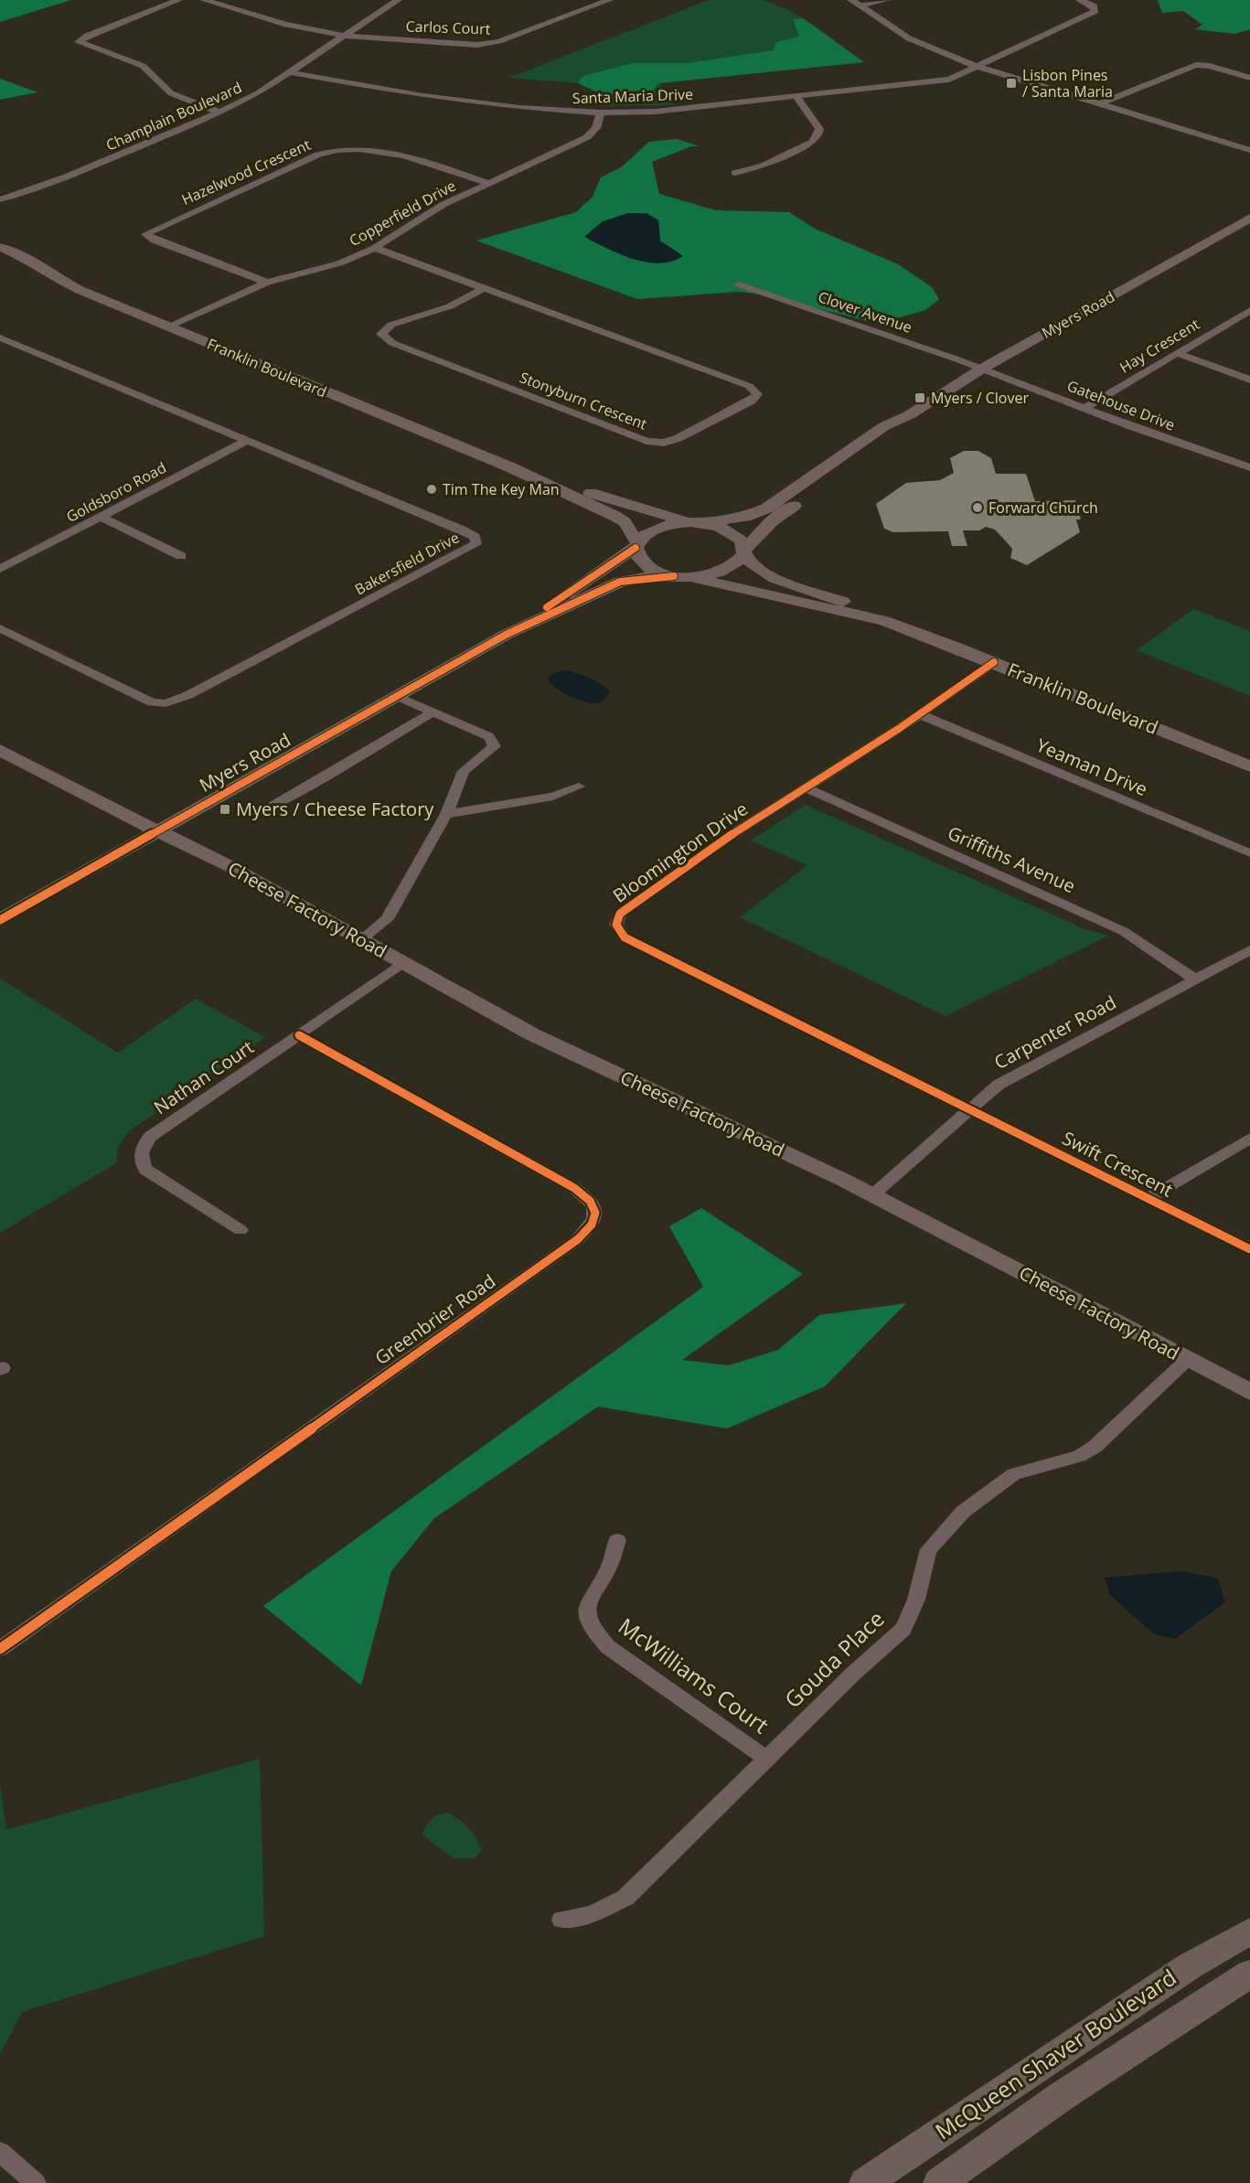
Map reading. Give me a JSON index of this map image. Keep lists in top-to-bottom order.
{
  "streets": {
    "main road": [
      "Myers Road",
      "Franklin Boulevard",
      "Cheese Factory Road",
      "McQueen Shaver Boulevard"
    ],
    "street": [
      "Carlos Court",
      "Santa Maria Drive",
      "Champlain Boulevard",
      "Hazelwood Crescent",
      "Copperfield Drive",
      "Clover Avenue",
      "Hay Crescent",
      "Stonyburn Crescent",
      "Gatehouse Drive",
      "Goldsboro Road",
      "Bakersfield Drive",
      "Yeaman Drive",
      "Bloomington Drive",
      "Griffiths Avenue",
      "Carpenter Road",
      "Nathan Court",
      "Swift Crescent",
      "Greenbrier Road",
      "Gouda Place",
      "McWilliams Court"
    ]
  },
  "crossings": [
    ["Carlos Court", "Champlain Boulevard"],
    ["Santa Maria Drive", "Champlain Boulevard"],
    ["Santa Maria Drive", "Copperfield Drive"],
    ["Hazelwood Crescent", "Copperfield Drive"],
    ["Copperfield Drive", "Franklin Boulevard"],
    ["Copperfield Drive", "Stonyburn Crescent"],
    ["Clover Avenue", "Myers Road"],
    ["Clover Avenue", "Gatehouse Drive"],
    ["Myers Road", "Franklin Boulevard"],
    ["Myers Road", "Gatehouse Drive"],
    ["Myers Road", "Cheese Factory Road"],
    ["Hay Crescent", "Gatehouse Drive"],
    ["Franklin Boulevard", "Bloomington Drive"],
    ["Goldsboro Road", "Bakersfield Drive"],
    ["Yeaman Drive", "Bloomington Drive"],
    ["Bloomington Drive", "Griffiths Avenue"],
    ["Bloomington Drive", "Carpenter Road"],
    ["Bloomington Drive", "Swift Crescent"],
    ["Griffiths Avenue", "Carpenter Road"],
    ["Cheese Factory Road", "Carpenter Road"],
    ["Cheese Factory Road", "Nathan Court"],
    ["Cheese Factory Road", "Gouda Place"],
    ["Carpenter Road", "Swift Crescent"],
    ["Nathan Court", "Greenbrier Road"],
    ["Gouda Place", "McWilliams Court"]
  ],
  "places": {
    "transit": ["Lisbon Pines / Santa Maria", "Myers / Clover", "Myers / Cheese Factory"],
    "other": ["Tim The Key Man", "Forward Church"]
  }
}
